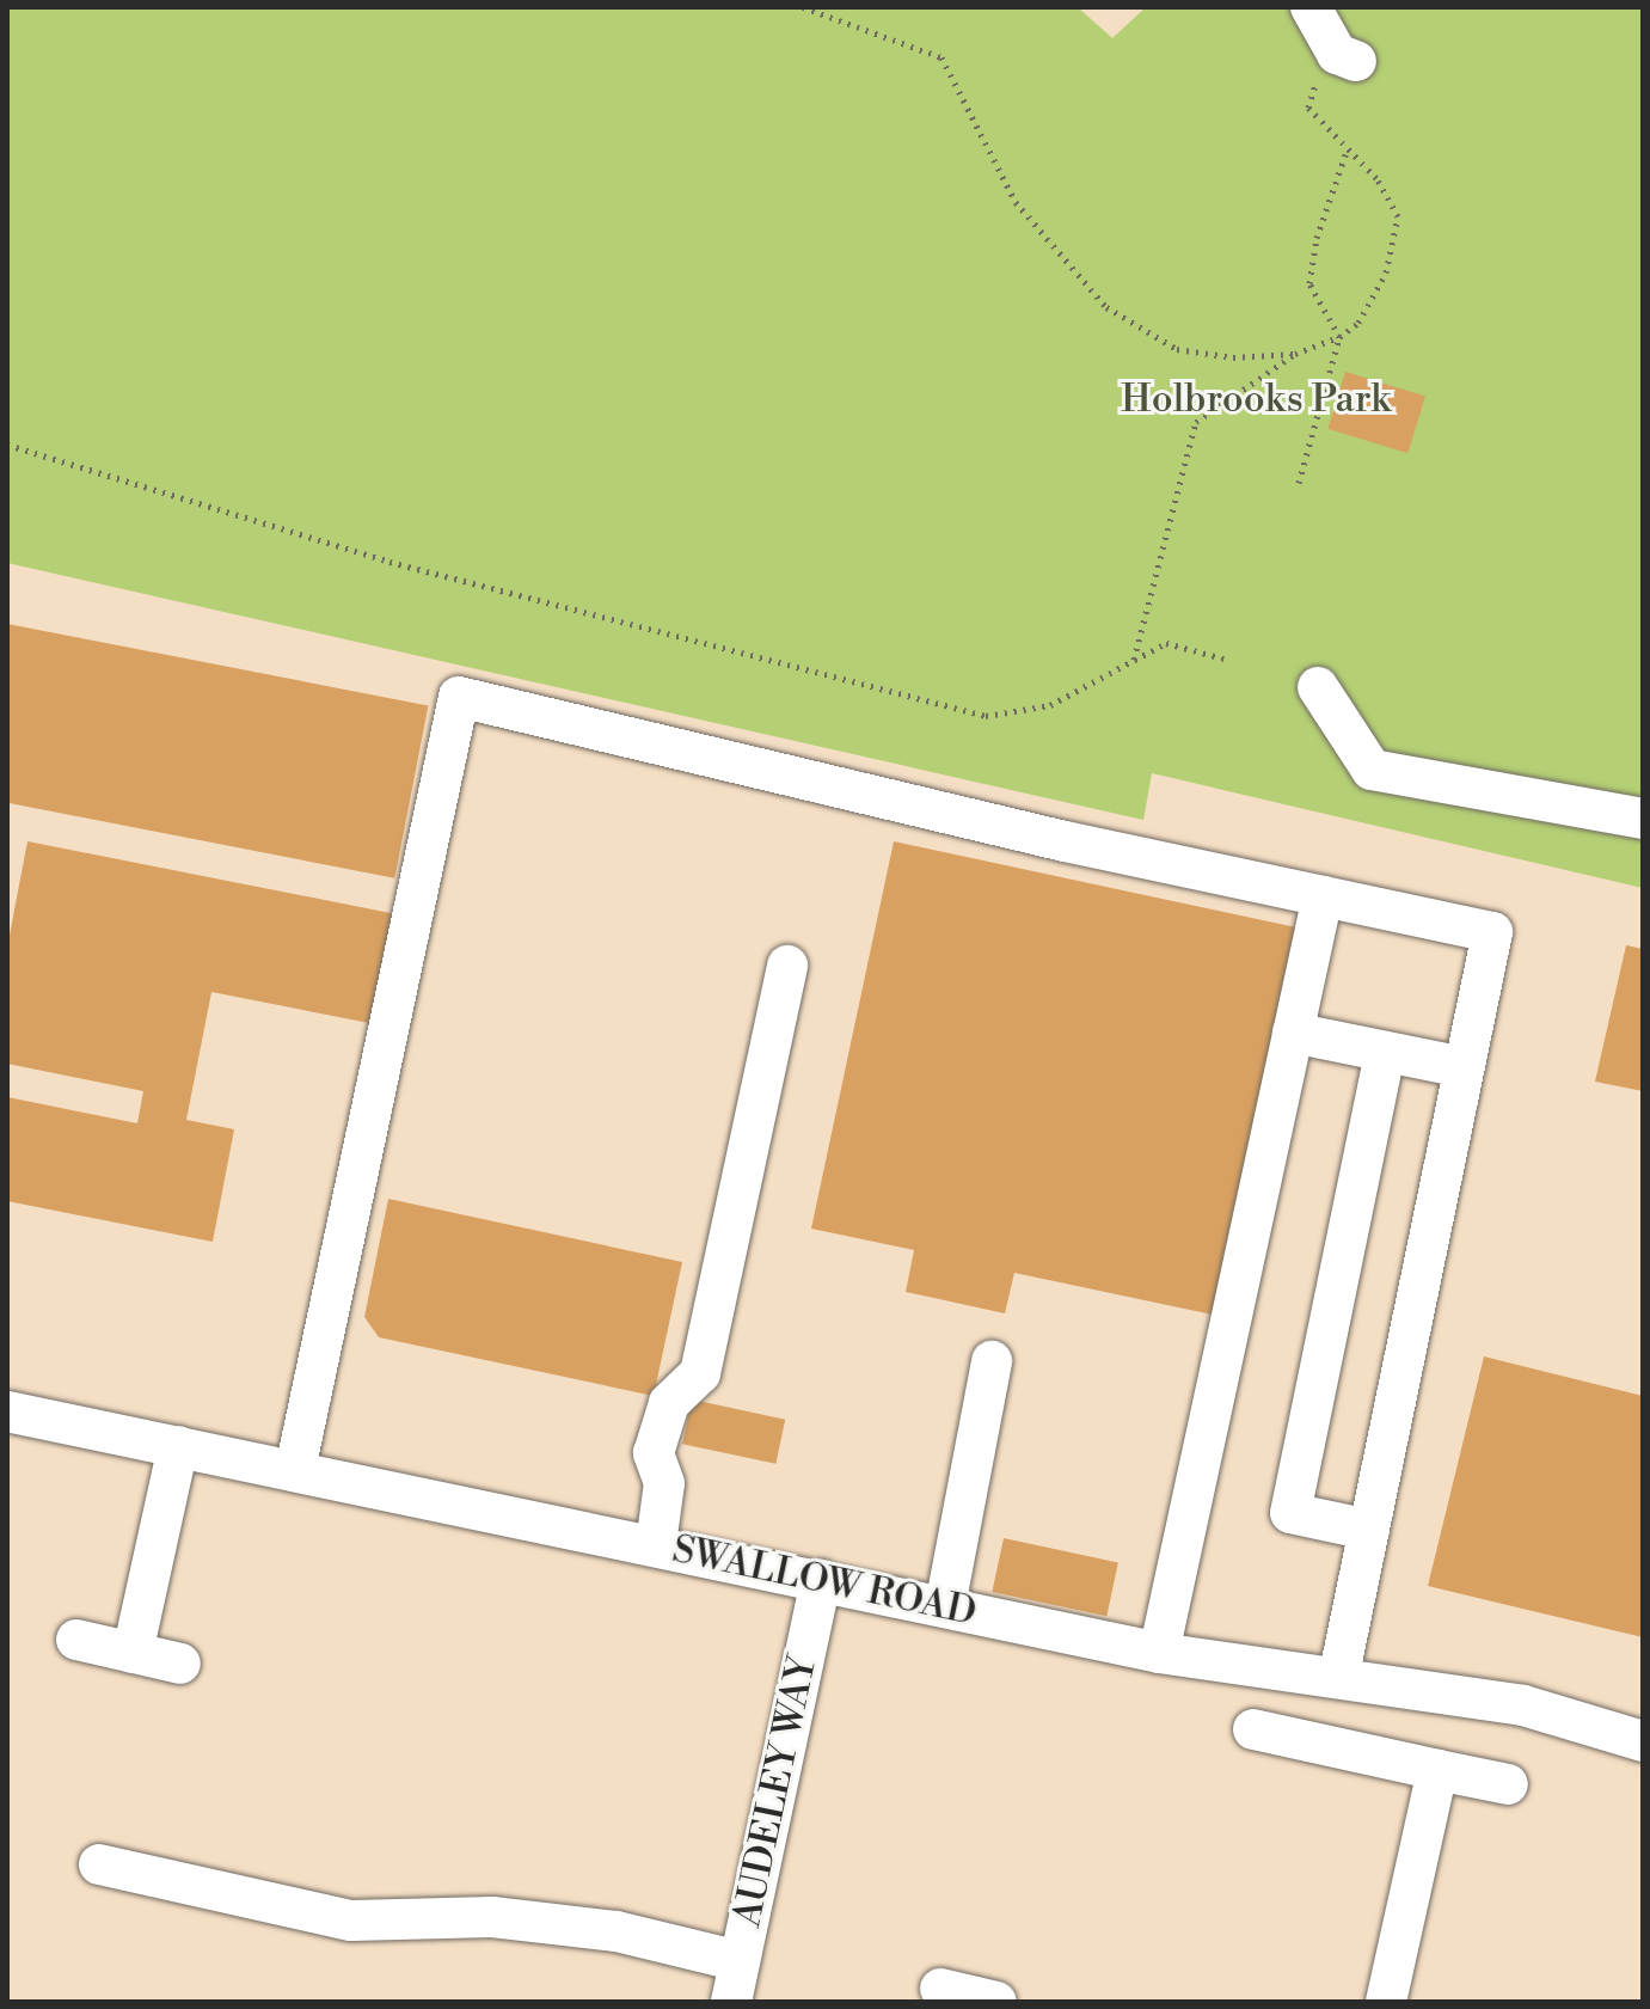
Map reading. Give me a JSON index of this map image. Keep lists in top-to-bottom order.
{
  "streets": {
    "street": ["SWALLOW ROAD", "AUDELEY WAY"]
  },
  "crossings": [
    ["SWALLOW ROAD", "AUDELEY WAY"]
  ],
  "parks": ["Holbrooks Park"]
}
